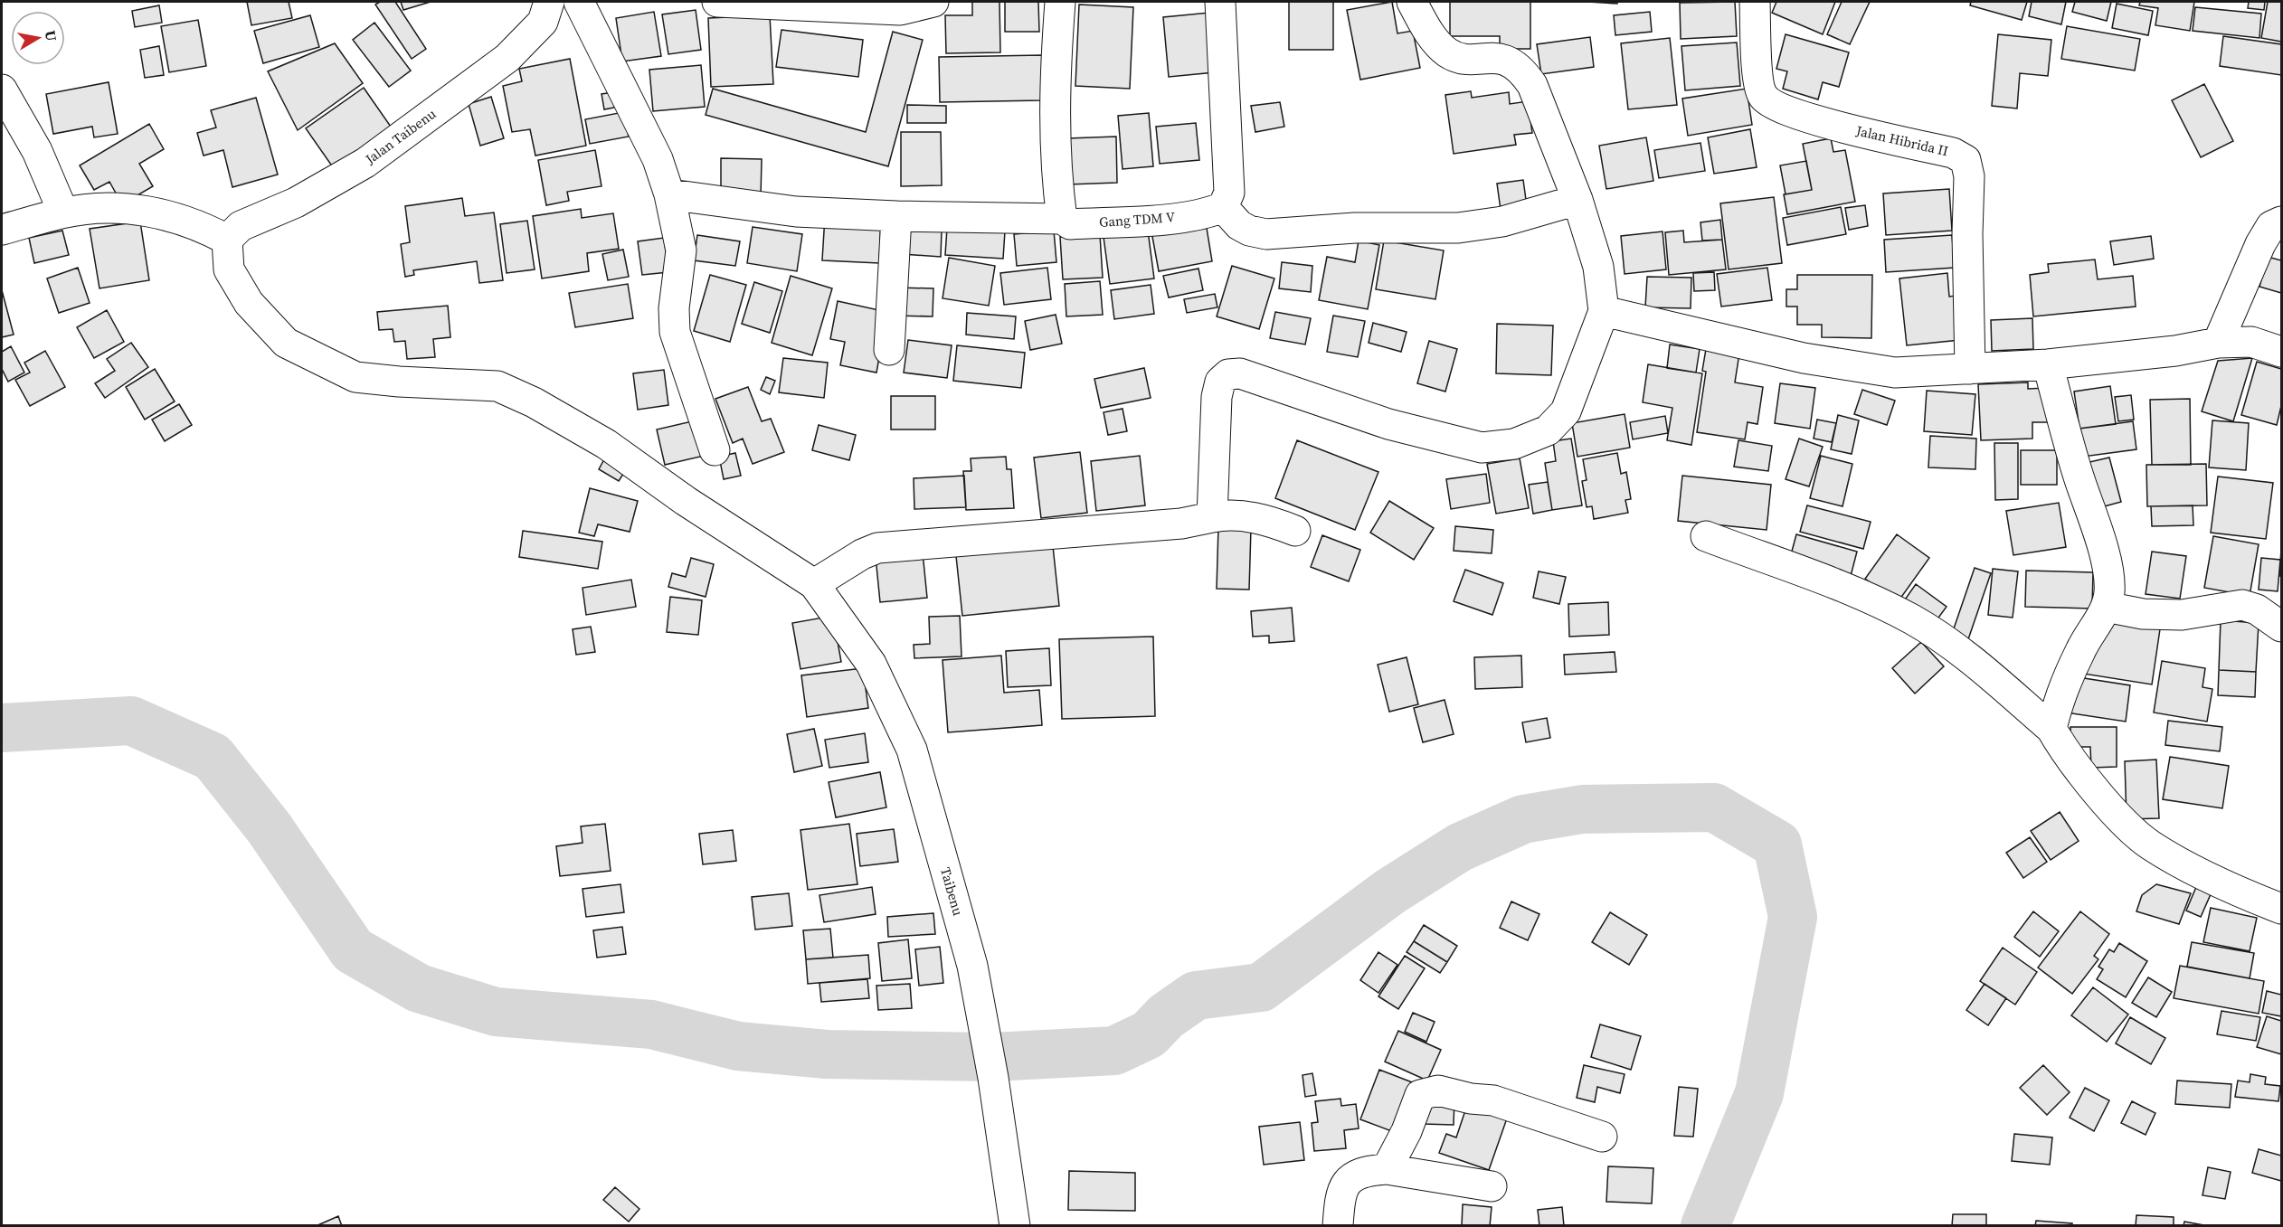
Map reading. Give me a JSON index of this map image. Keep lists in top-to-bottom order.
{
  "streets": {
    "street": [
      "Jalan Taibenu",
      "Jalan Hibrida II",
      "Gang TDM V",
      "Taibenu"
    ]
  },
  "north": "right"
}
